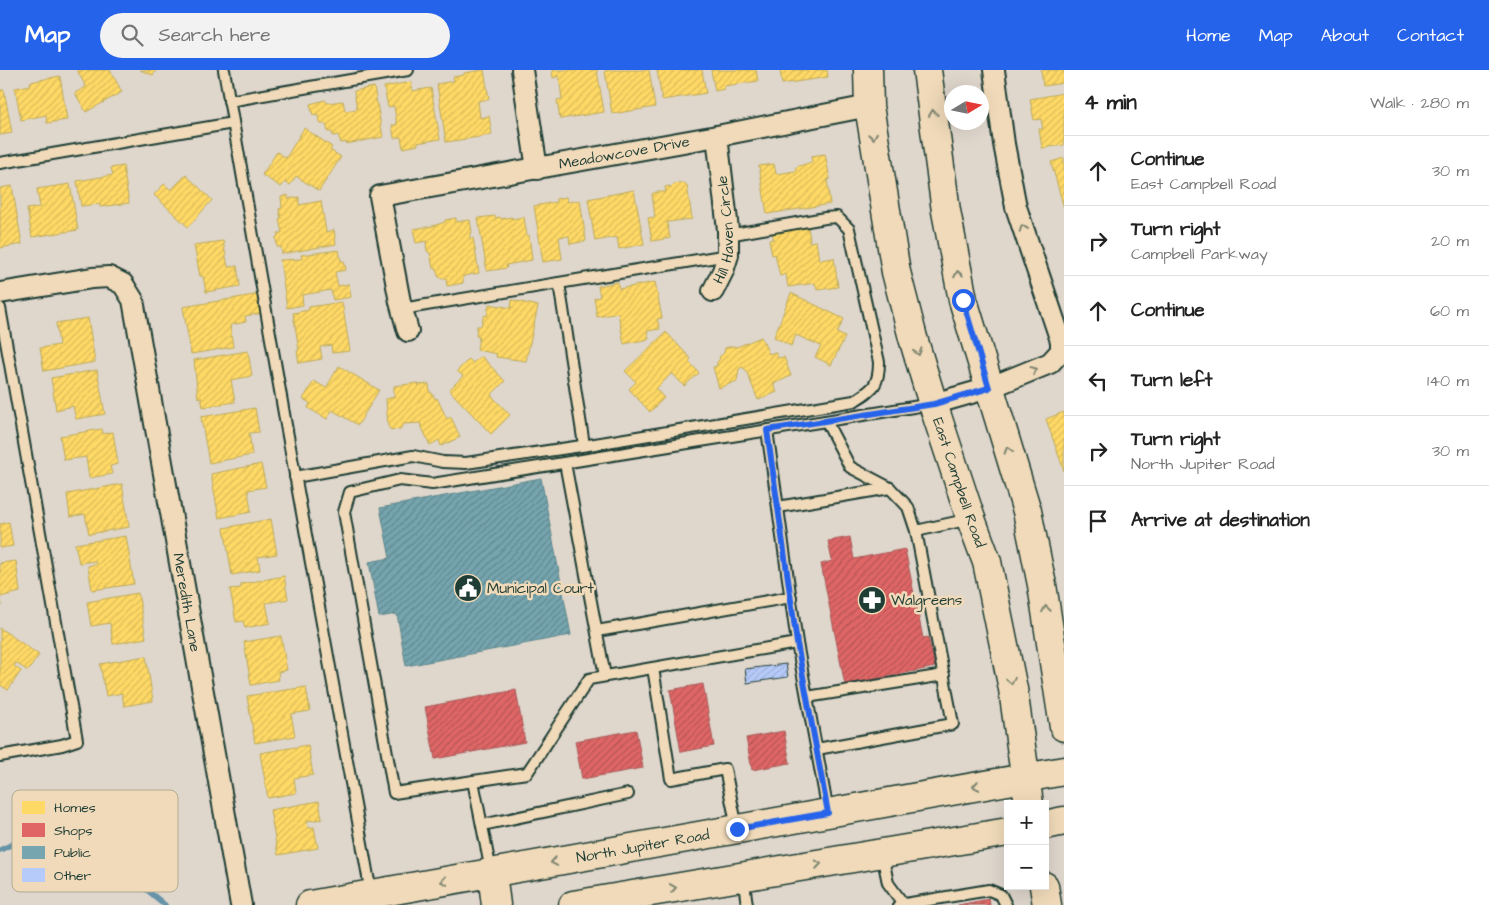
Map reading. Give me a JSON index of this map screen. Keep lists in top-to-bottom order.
{
  "streets": {
    "main road": ["East Campbell Road", "North Jupiter Road"],
    "street": ["Meadowcove Drive", "Hill Haven Circle", "Meredith Lane"]
  },
  "crossings": [
    ["Meadowcove Drive", "Hill Haven Circle"],
    ["Meadowcove Drive", "East Campbell Road"],
    ["East Campbell Road", "North Jupiter Road"]
  ],
  "places": {
    "public building": ["Municipal Court"],
    "pharmacy": ["Walgreens"]
  },
  "legend": [
    "Homes",
    "Shops",
    "Public",
    "Other"
  ],
  "north": "right",
  "page": {
    "header": "Map",
    "search": "Search here",
    "nav": [
      "Home",
      "Map",
      "About",
      "Contact"
    ],
    "heading": ["4 min", "Walk · 280 m"],
    "list": [
      ["Continue", "East Campbell Road", "30 m"],
      ["Turn right", "Campbell Parkway", "20 m"],
      ["Continue", "60 m"],
      ["Turn left", "140 m"],
      ["Turn right", "North Jupiter Road", "30 m"],
      "Arrive at destination"
    ],
    "map_buttons": ["+", "−"]
  }
}
